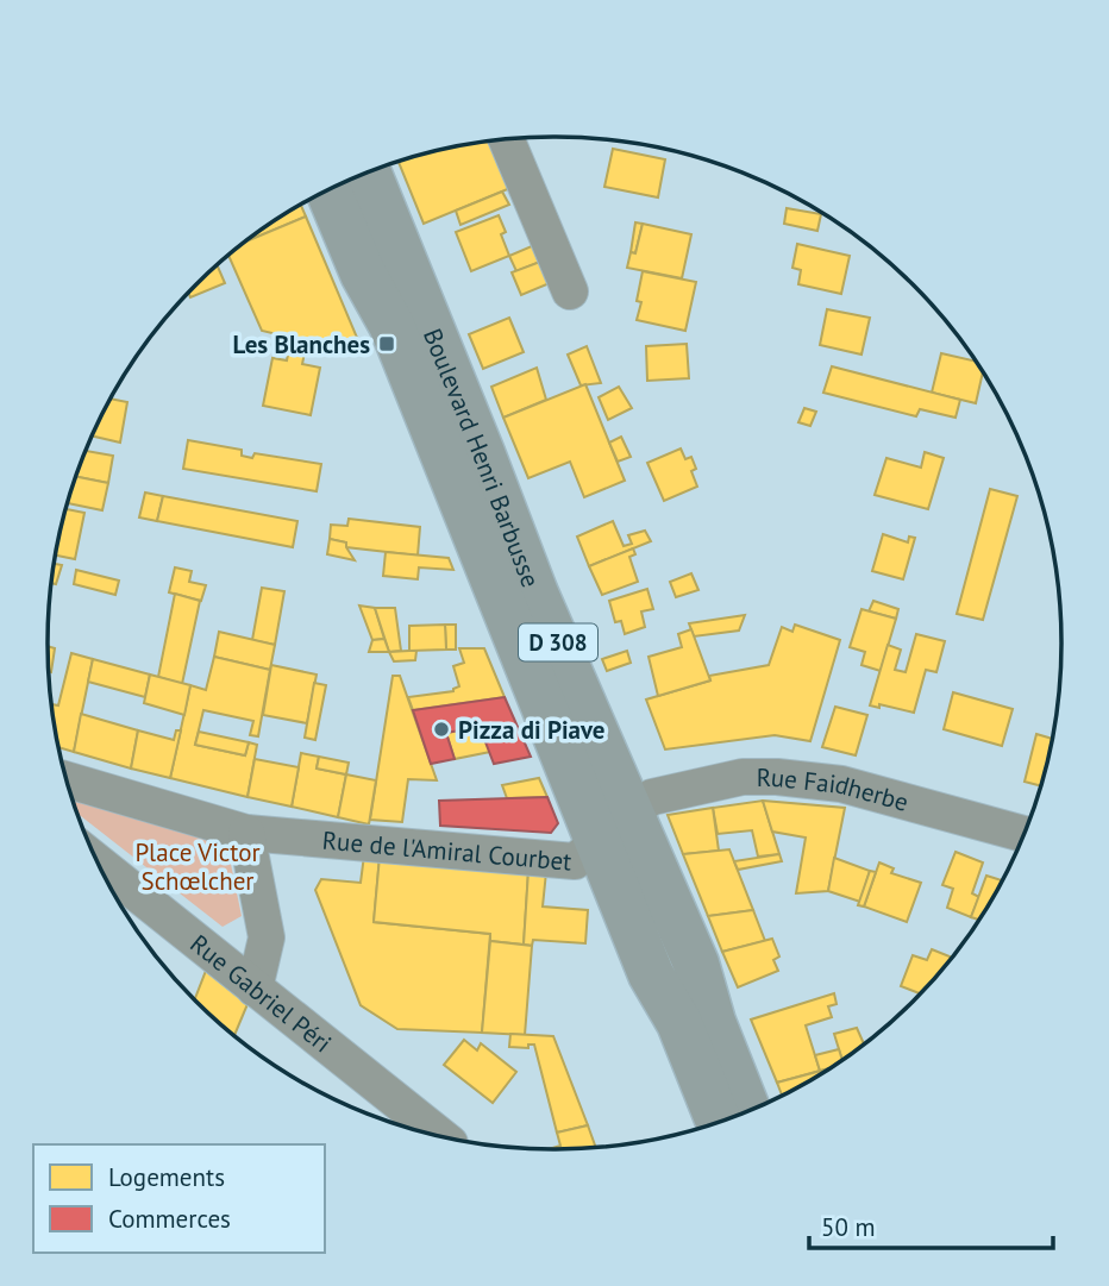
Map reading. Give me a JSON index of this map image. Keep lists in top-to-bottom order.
{
  "streets": {
    "main road": ["Boulevard Henri Barbusse", "D 308"],
    "street": ["Rue Faidherbe", "Rue de l'Amiral Courbet", "Rue Gabriel Péri"]
  },
  "crossings": [
    ["Boulevard Henri Barbusse", "Rue Faidherbe"],
    ["Boulevard Henri Barbusse", "Rue de l'Amiral Courbet"],
    ["Rue Faidherbe", "Rue de l'Amiral Courbet"]
  ],
  "parks": ["Place Victor Schœlcher"],
  "places": {
    "transit": ["Les Blanches"],
    "other": ["Pizza di Piave"]
  },
  "legend": ["Logements", "Commerces"],
  "scale_bar": "50 m"
}
